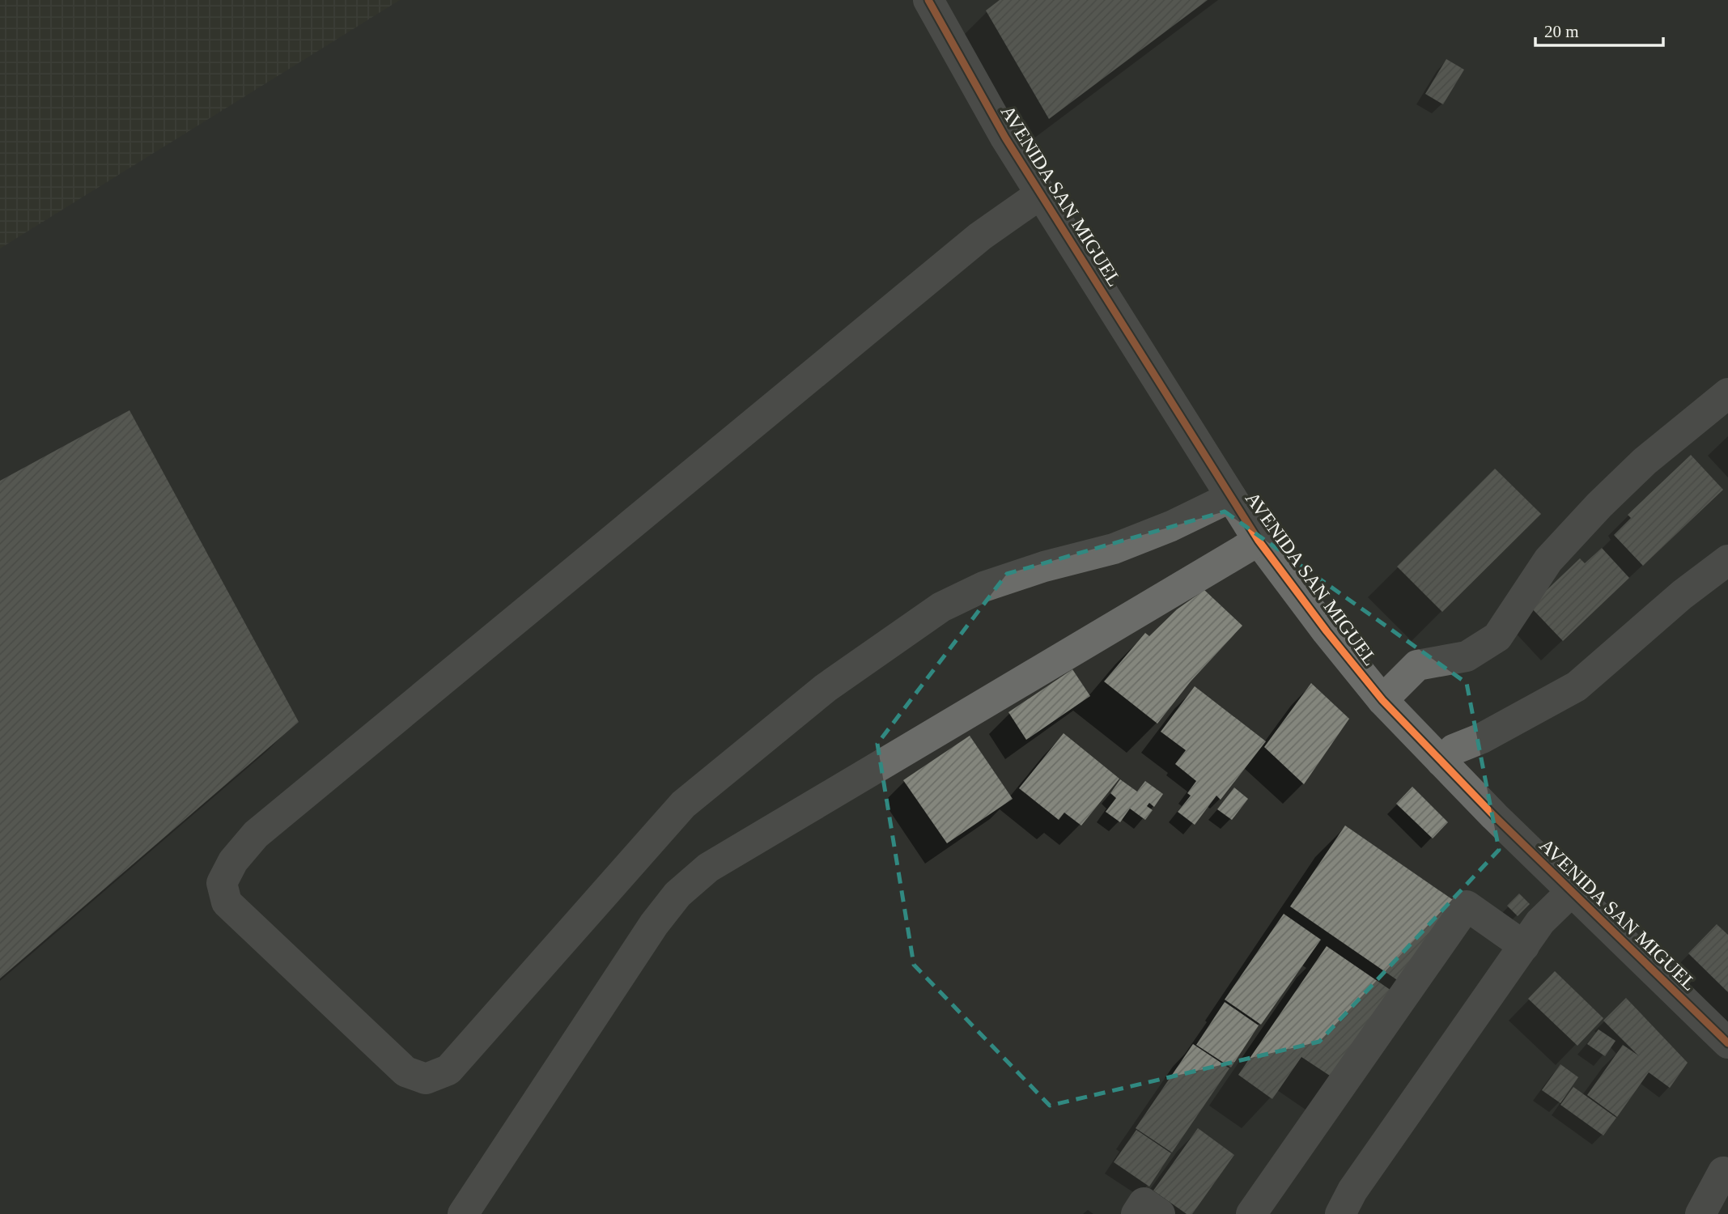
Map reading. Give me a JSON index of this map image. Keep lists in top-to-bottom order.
{
  "streets": {
    "street": ["AVENIDA SAN MIGUEL"]
  },
  "scale_bar": "20 m"
}
